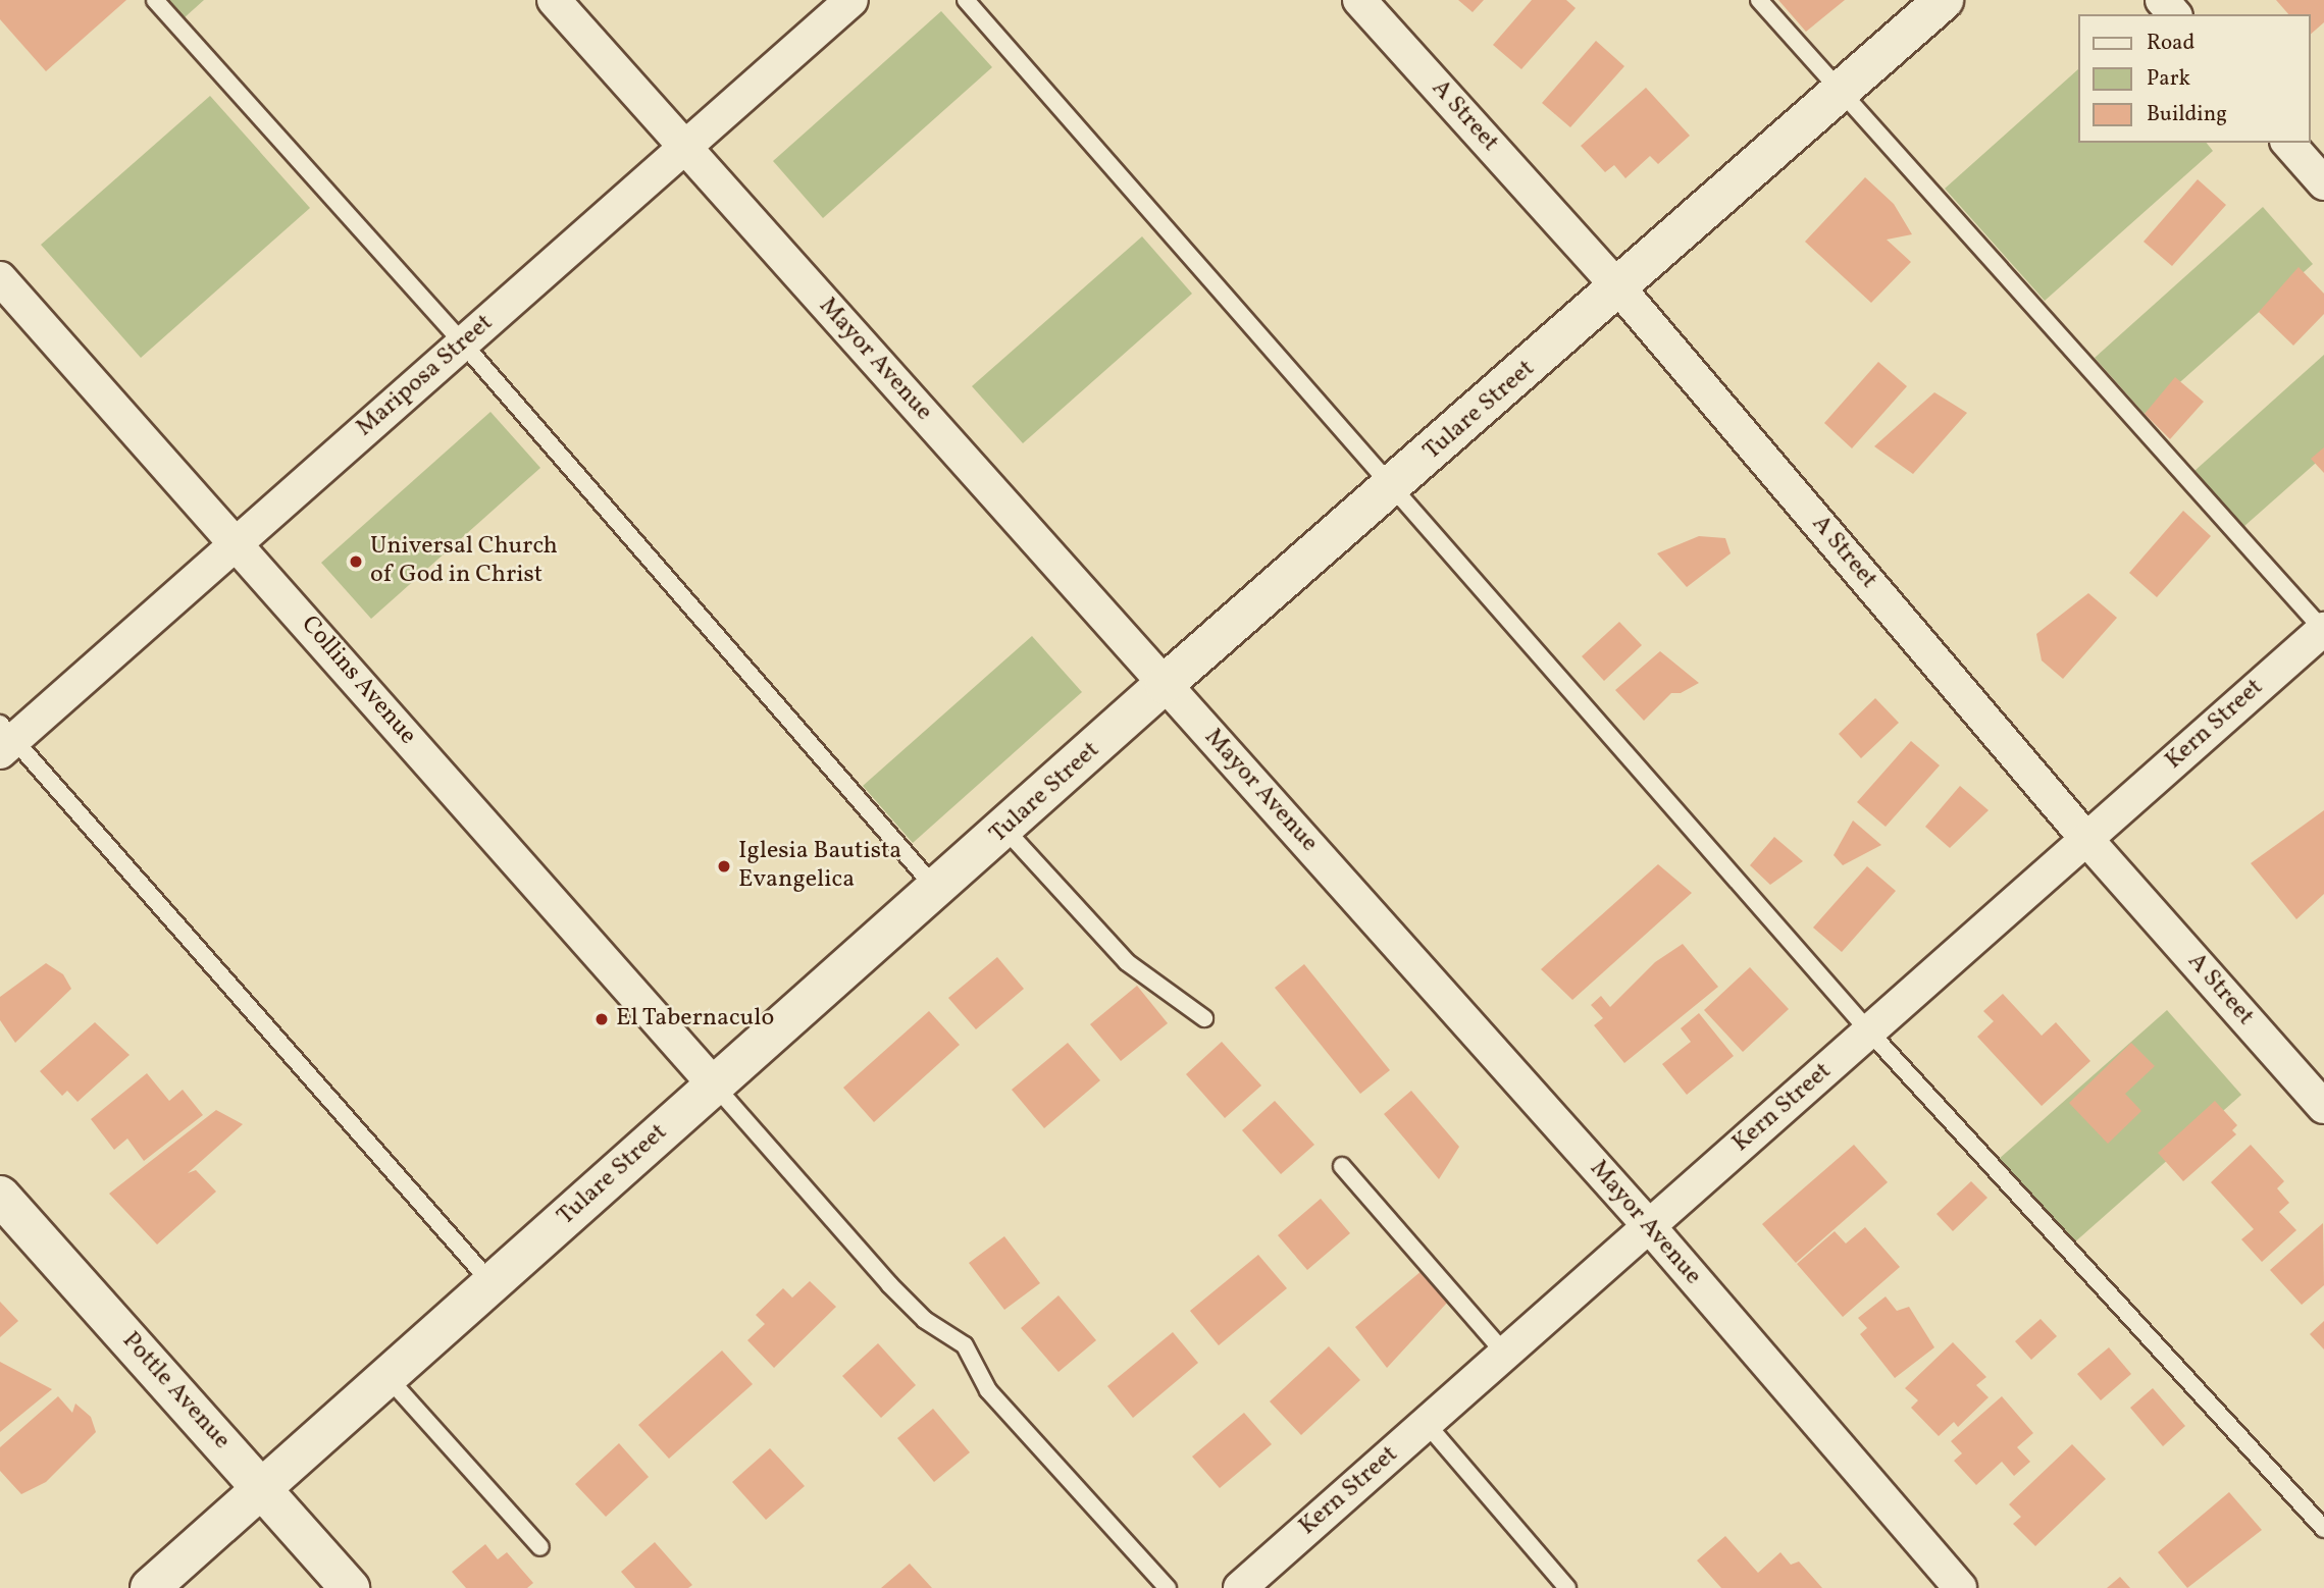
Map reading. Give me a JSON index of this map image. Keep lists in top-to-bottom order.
{
  "streets": {
    "main road": ["Tulare Street", "Pottle Avenue"],
    "street": [
      "A Street",
      "Mayor Avenue",
      "Mariposa Street",
      "Collins Avenue",
      "Kern Street"
    ]
  },
  "crossings": [
    ["A Street", "Tulare Street"],
    ["A Street", "Kern Street"],
    ["Mayor Avenue", "Mariposa Street"],
    ["Mayor Avenue", "Tulare Street"],
    ["Mayor Avenue", "Kern Street"],
    ["Mariposa Street", "Collins Avenue"],
    ["Tulare Street", "Collins Avenue"],
    ["Tulare Street", "Pottle Avenue"]
  ],
  "places": ["Universal Church of God in Christ", "Iglesia Bautista Evangelica", "El Tabernaculo"],
  "legend": ["Road", "Park", "Building"]
}
